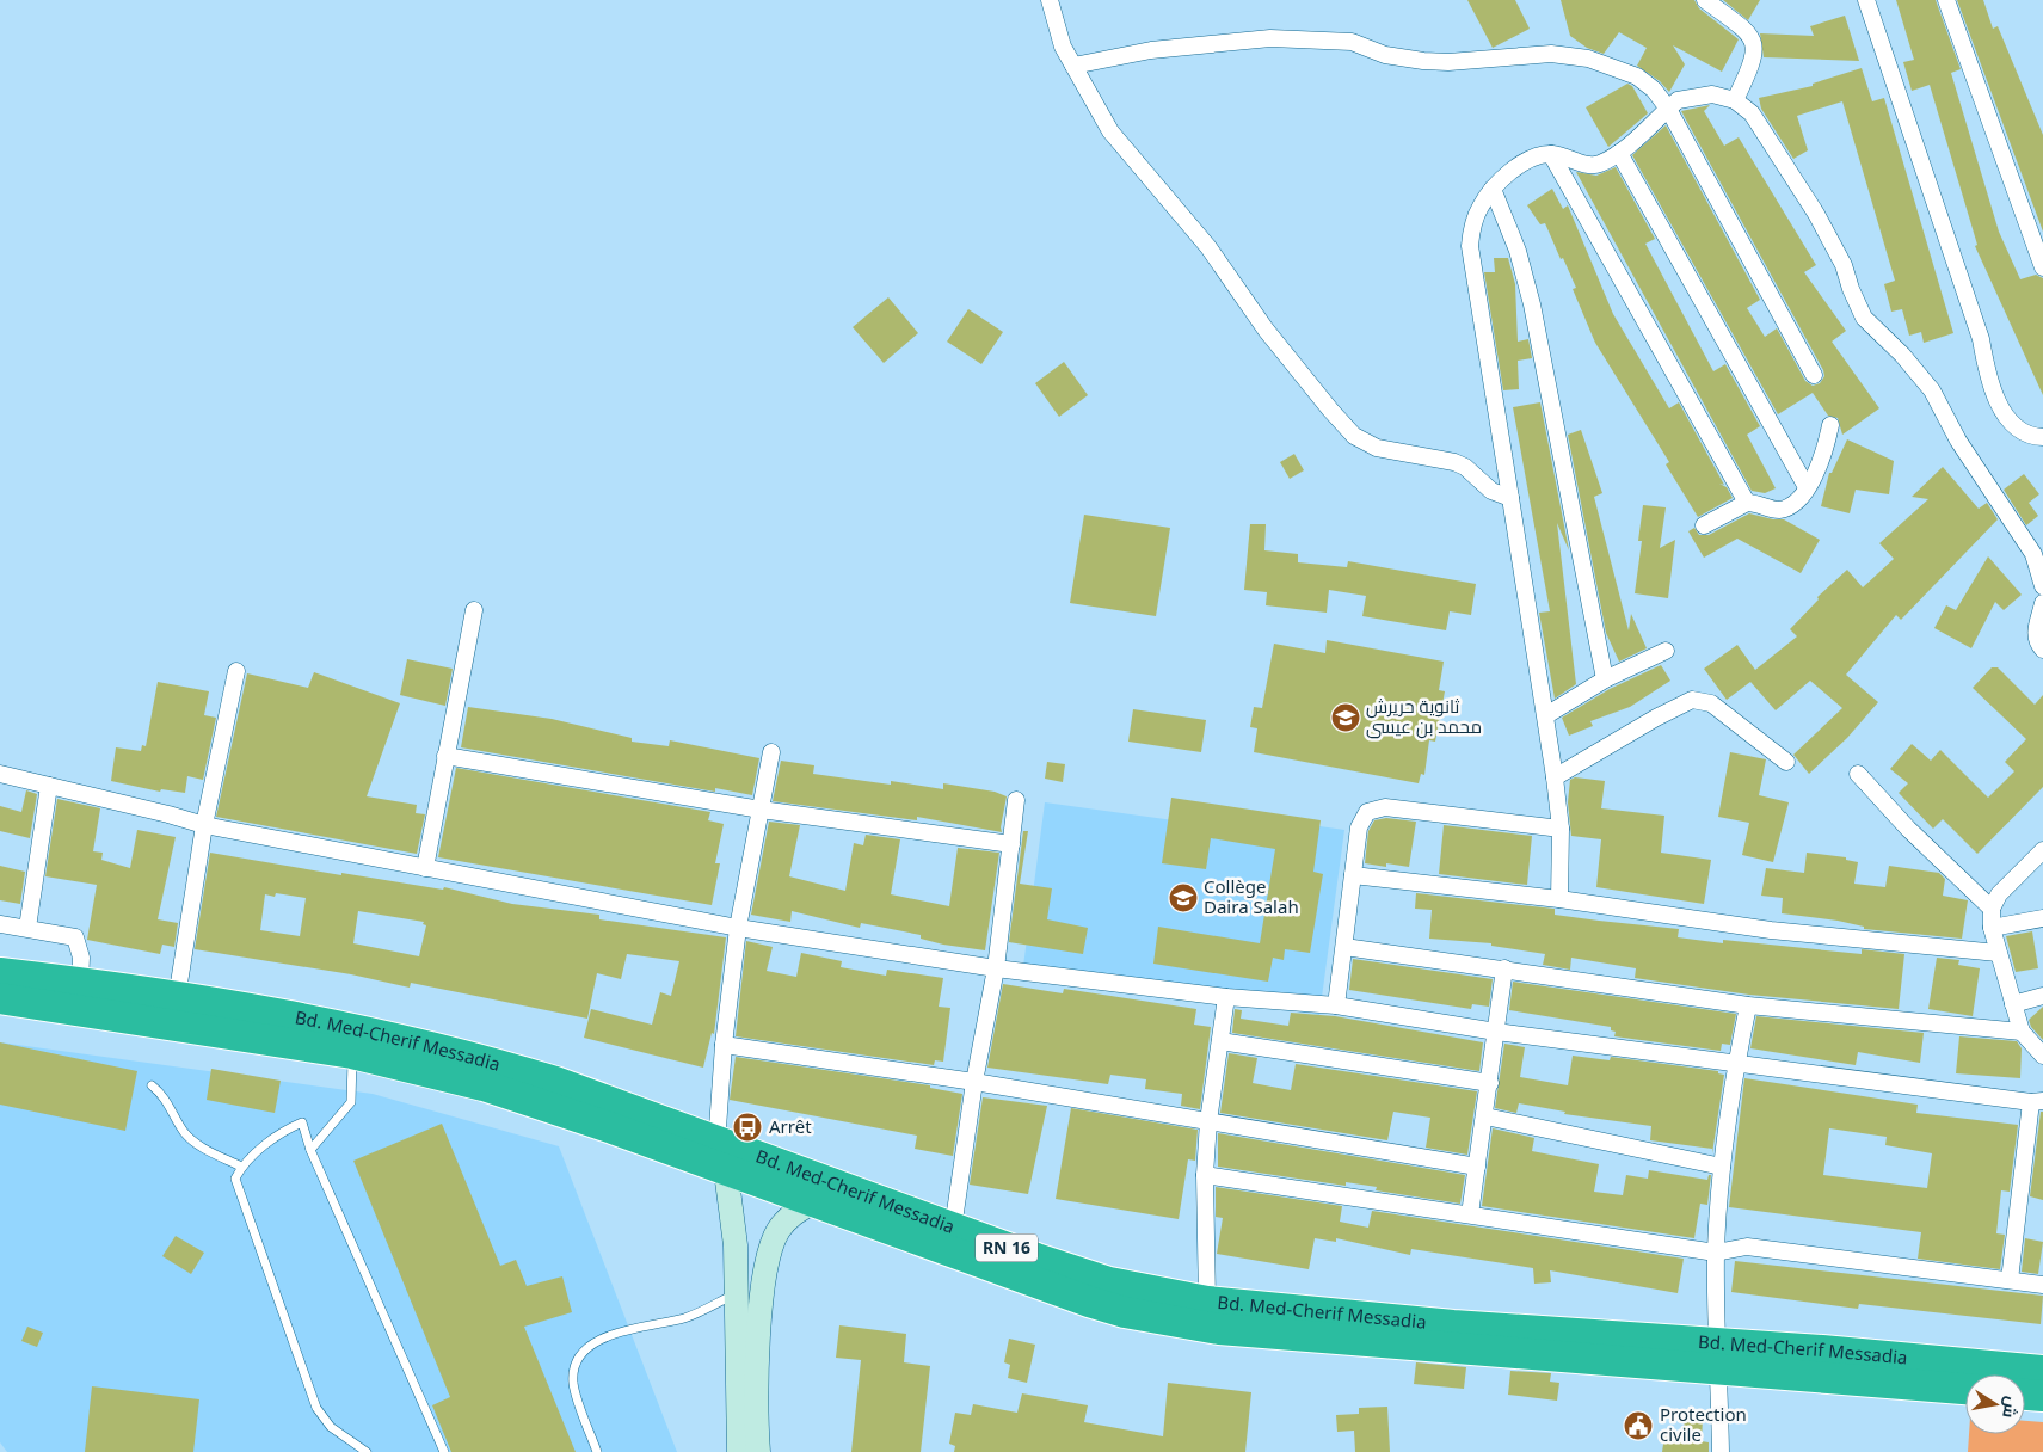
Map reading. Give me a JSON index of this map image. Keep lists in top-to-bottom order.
{
  "streets": {
    "highway": ["Bd. Med-Cherif Messadia", "RN 16"]
  },
  "places": {
    "school or university": ["ثانوية حريرش محمد بن عيسى", "Collège Daira Salah"],
    "bus stop": ["Arrêt"],
    "public building": ["Protection civile"]
  },
  "north": "right"
}
